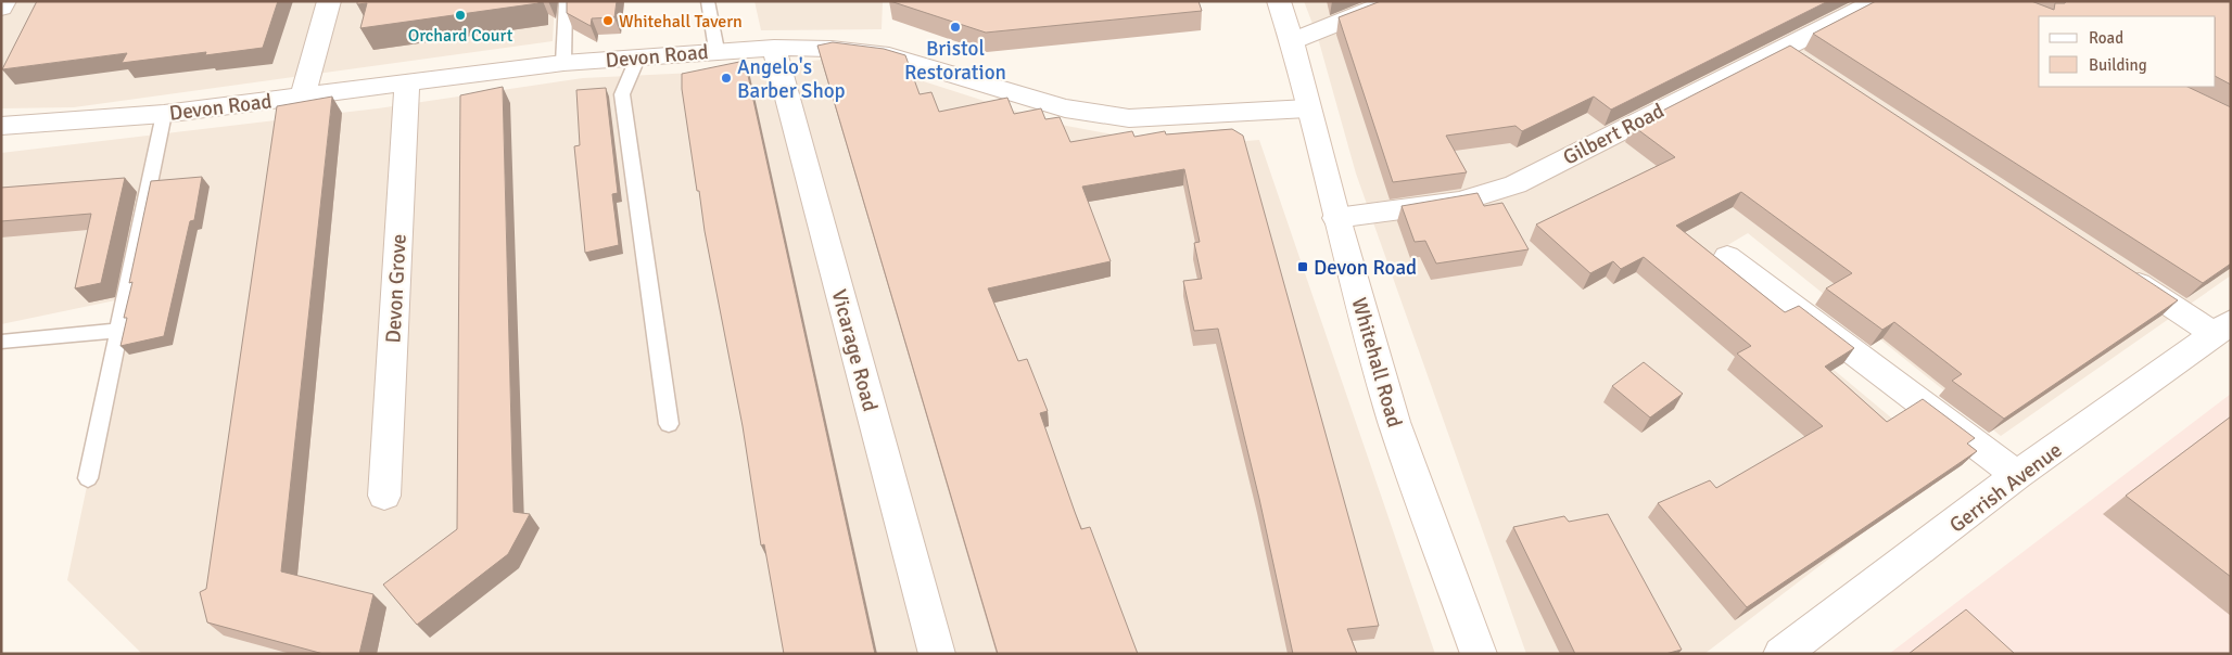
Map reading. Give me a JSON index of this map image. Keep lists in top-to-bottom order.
{
  "streets": {
    "street": [
      "Devon Road",
      "Gilbert Road",
      "Devon Grove",
      "Vicarage Road",
      "Whitehall Road",
      "Gerrish Avenue"
    ]
  },
  "crossings": [
    ["Devon Road", "Devon Grove"],
    ["Devon Road", "Vicarage Road"],
    ["Devon Road", "Whitehall Road"],
    ["Gilbert Road", "Whitehall Road"]
  ],
  "places": {
    "other": [
      "Orchard Court",
      "Whitehall Tavern",
      "Bristol Restoration",
      "Angelo's Barber Shop"
    ],
    "transit": ["Devon Road"]
  },
  "legend": ["Road", "Building"]
}
